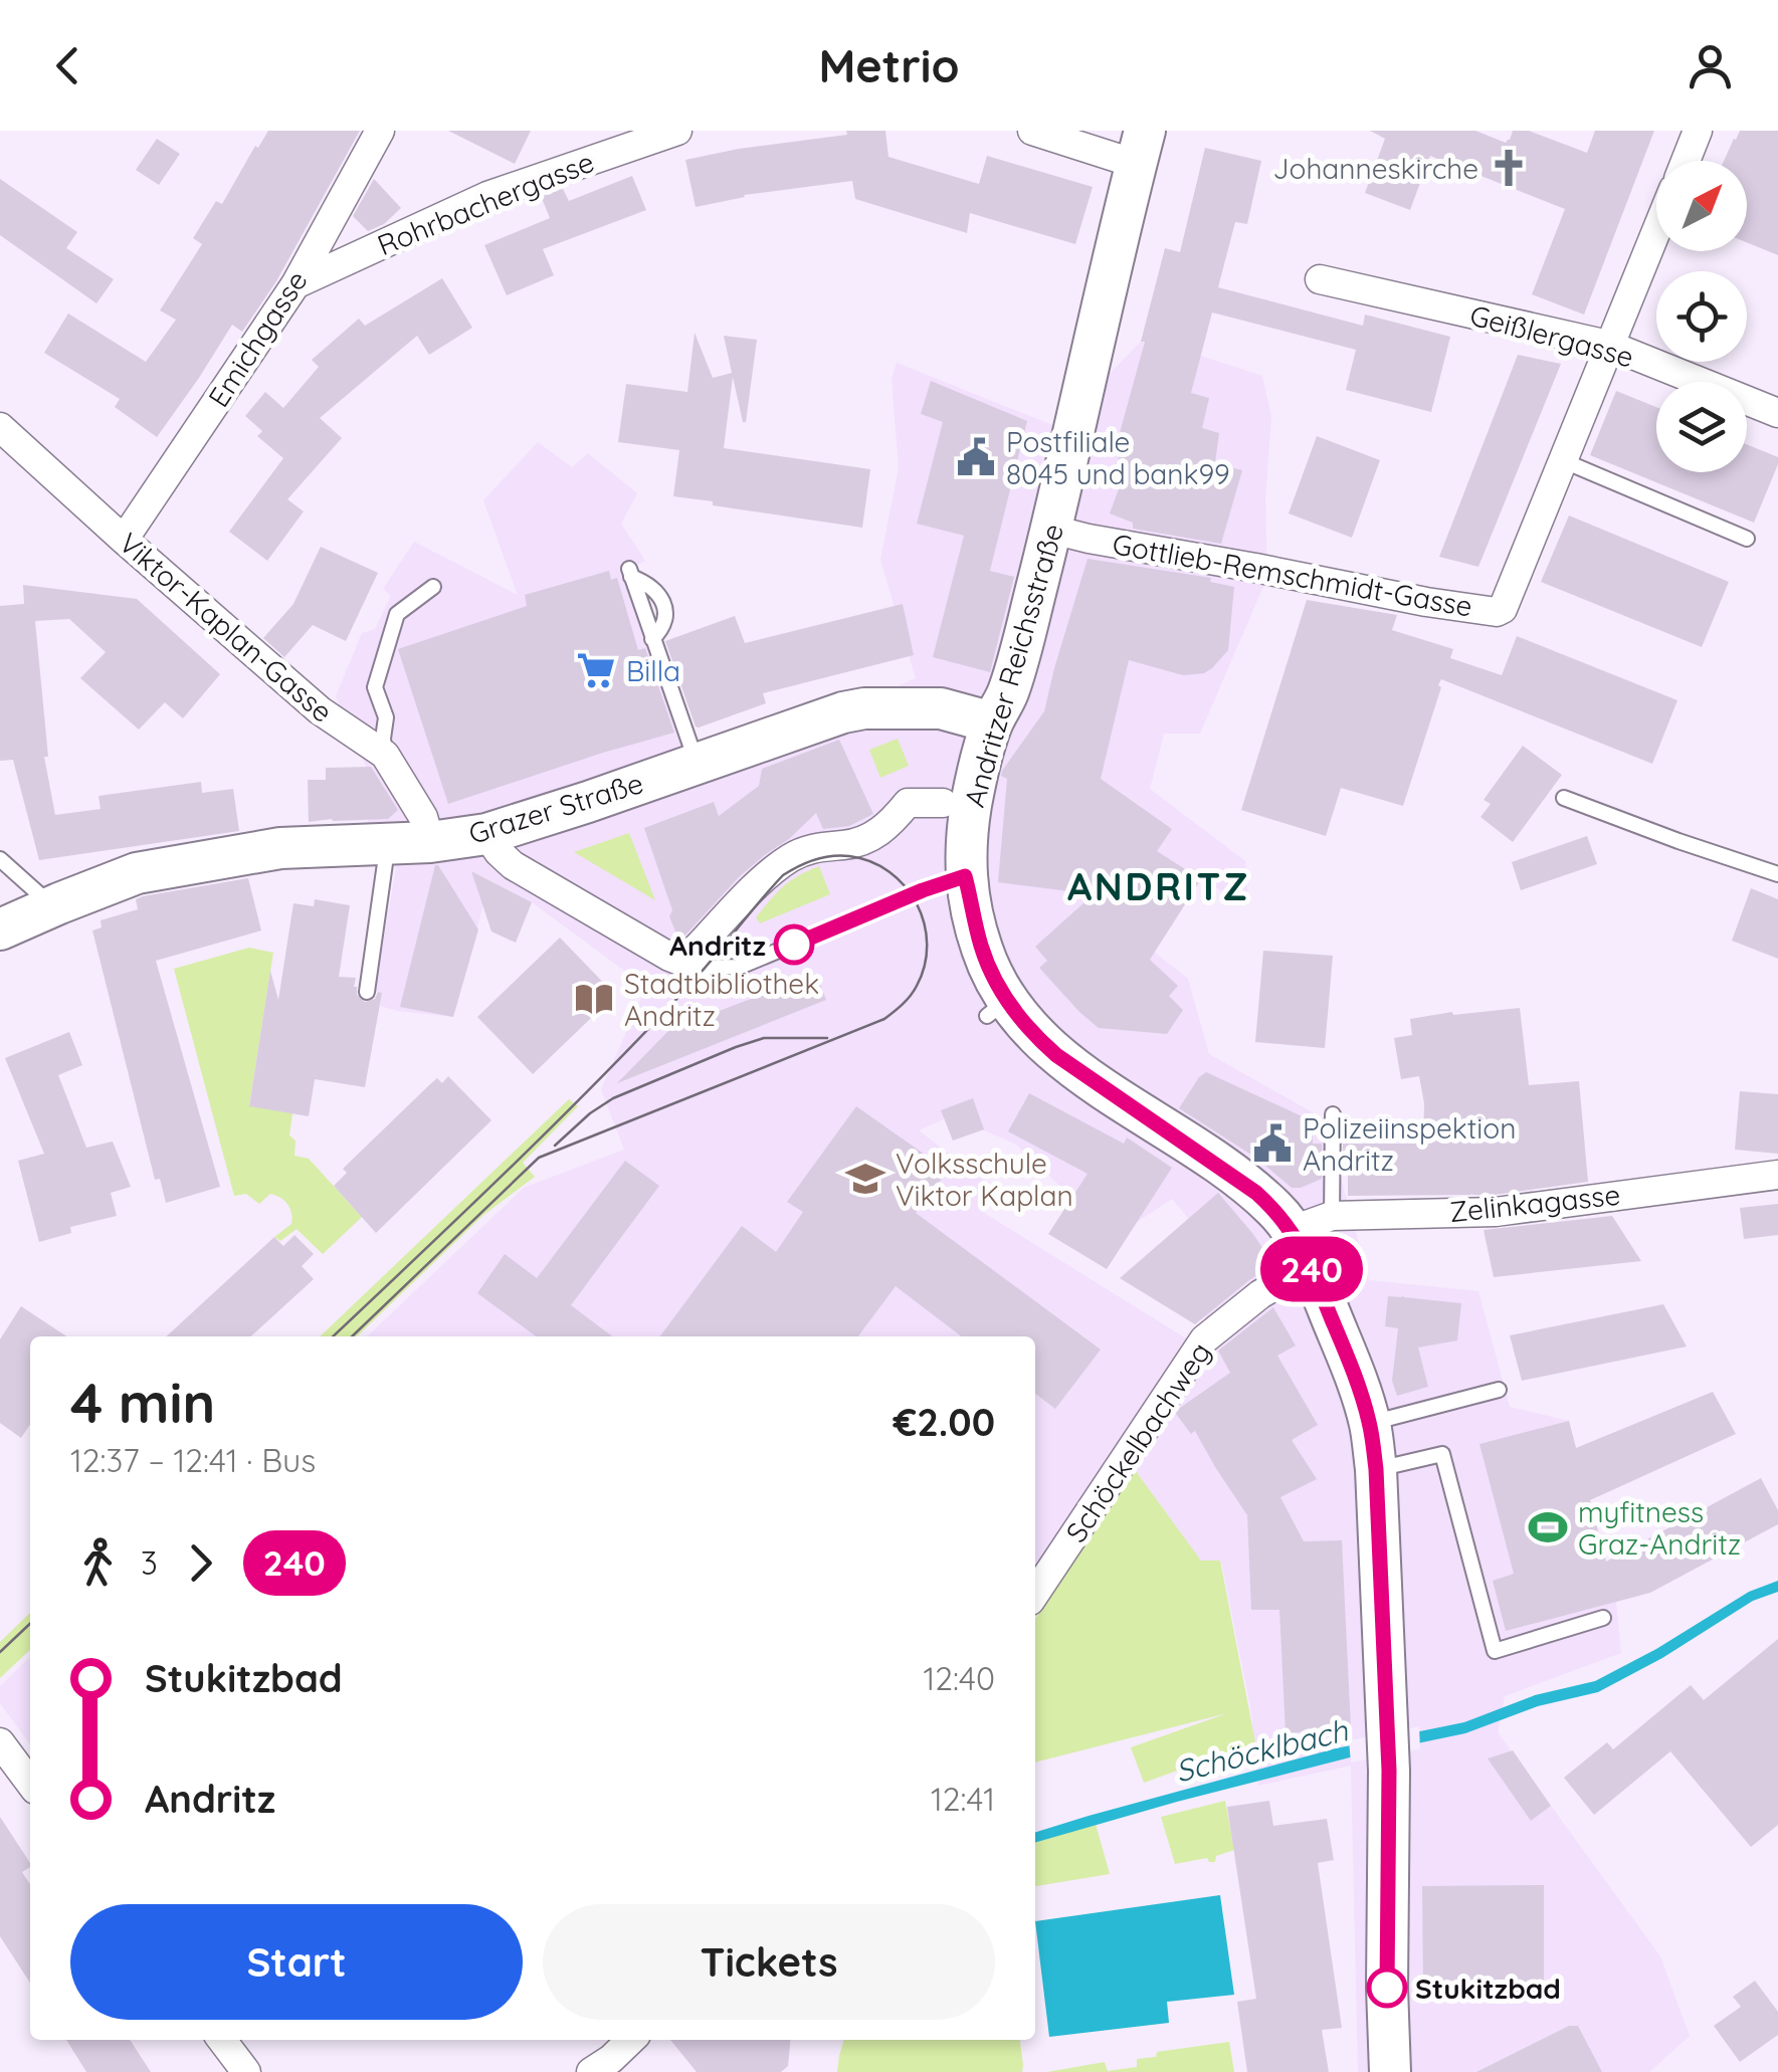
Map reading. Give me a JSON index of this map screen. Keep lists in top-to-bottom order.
{
  "streets": {
    "street": [
      "Rohrbachergasse",
      "Geißlergasse",
      "Emichgasse",
      "Gottlieb-Remschmidt-Gasse",
      "Viktor-Kaplan-Gasse",
      "Andritzer Reichsstraße",
      "Grazer Straße",
      "Zelinkagasse",
      "Schöckelbachweg"
    ]
  },
  "crossings": [
    ["Rohrbachergasse", "Emichgasse"],
    ["Geißlergasse", "Gottlieb-Remschmidt-Gasse"],
    ["Emichgasse", "Viktor-Kaplan-Gasse"],
    ["Gottlieb-Remschmidt-Gasse", "Andritzer Reichsstraße"],
    ["Viktor-Kaplan-Gasse", "Grazer Straße"],
    ["Andritzer Reichsstraße", "Grazer Straße"],
    ["Andritzer Reichsstraße", "Zelinkagasse"],
    ["Andritzer Reichsstraße", "Schöckelbachweg"],
    ["Zelinkagasse", "Schöckelbachweg"]
  ],
  "districts": ["ANDRITZ"],
  "water": ["Schöcklbach"],
  "places": {
    "church": ["Johanneskirche"],
    "public building": ["Postfiliale 8045 und bank99", "Polizeiinspektion Andritz"],
    "supermarket": ["Billa"],
    "other": ["Andritz", "Stukitzbad"],
    "library": ["Stadtbibliothek Andritz"],
    "school or university": ["Volksschule Viktor Kaplan"],
    "sports": ["myfitness Graz-Andritz"]
  },
  "lines": ["bus line 240"],
  "north": "top right",
  "page": {
    "header": "Metrio",
    "on_map": "240",
    "heading": ["4 min", "12:37 – 12:41 · Bus", "€2.00"],
    "legs": ["3", "240"],
    "list": [
      {
        "name": "Stukitzbad",
        "value": "12:40"
      },
      {
        "name": "Andritz",
        "value": "12:41"
      }
    ],
    "buttons": ["Start", "Tickets"]
  }
}
